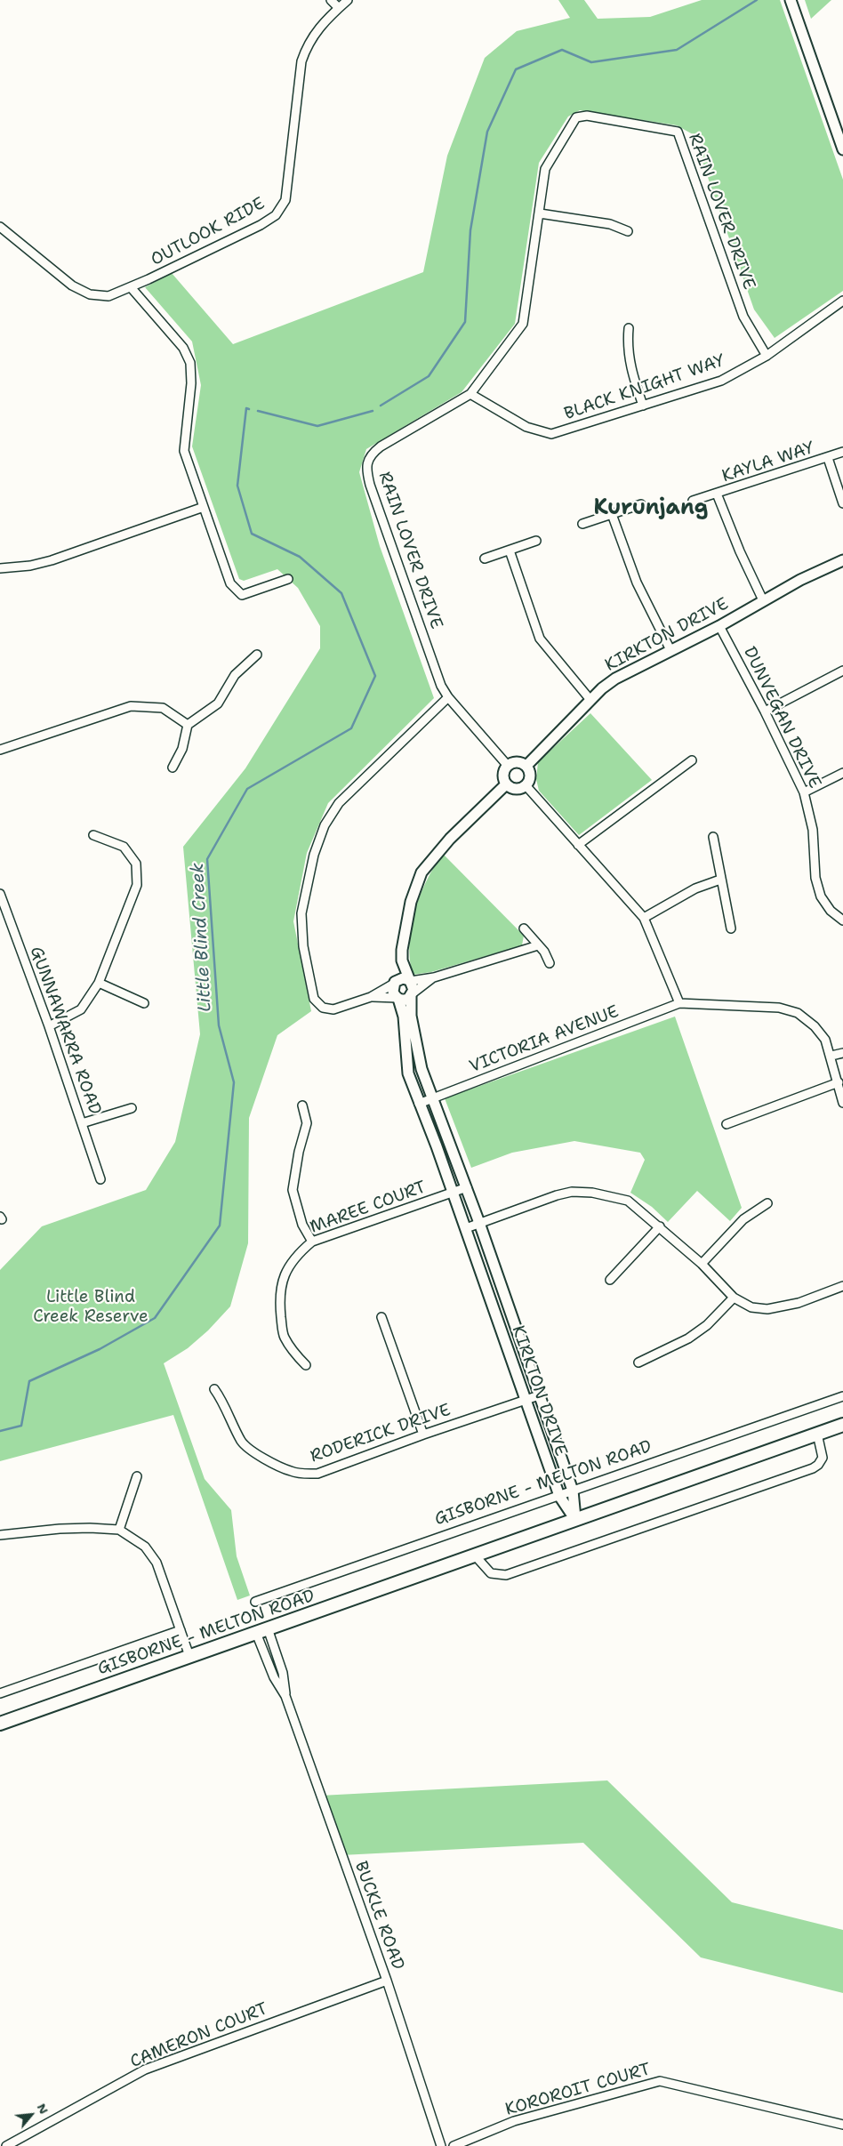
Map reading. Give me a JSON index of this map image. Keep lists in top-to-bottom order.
{
  "streets": {
    "main road": ["GISBORNE - MELTON ROAD"],
    "street": [
      "RAIN LOVER DRIVE",
      "OUTLOOK RIDE",
      "BLACK KNIGHT WAY",
      "KAYLA WAY",
      "KIRKTON DRIVE",
      "DUNVEGAN DRIVE",
      "GUNNAWARRA ROAD",
      "VICTORIA AVENUE",
      "MAREE COURT",
      "RODERICK DRIVE",
      "BUCKLE ROAD",
      "CAMERON COURT",
      "KOROROIT COURT"
    ]
  },
  "crossings": [
    ["RAIN LOVER DRIVE", "BLACK KNIGHT WAY"],
    ["RAIN LOVER DRIVE", "KIRKTON DRIVE"],
    ["KAYLA WAY", "KIRKTON DRIVE"],
    ["KIRKTON DRIVE", "DUNVEGAN DRIVE"],
    ["KIRKTON DRIVE", "VICTORIA AVENUE"],
    ["KIRKTON DRIVE", "MAREE COURT"],
    ["KIRKTON DRIVE", "RODERICK DRIVE"],
    ["KIRKTON DRIVE", "GISBORNE - MELTON ROAD"],
    ["GISBORNE - MELTON ROAD", "BUCKLE ROAD"],
    ["BUCKLE ROAD", "CAMERON COURT"]
  ],
  "districts": ["Kurunjang"],
  "water": ["Little Blind Creek"],
  "parks": ["Little Blind Creek Reserve"],
  "north": "top right"
}
